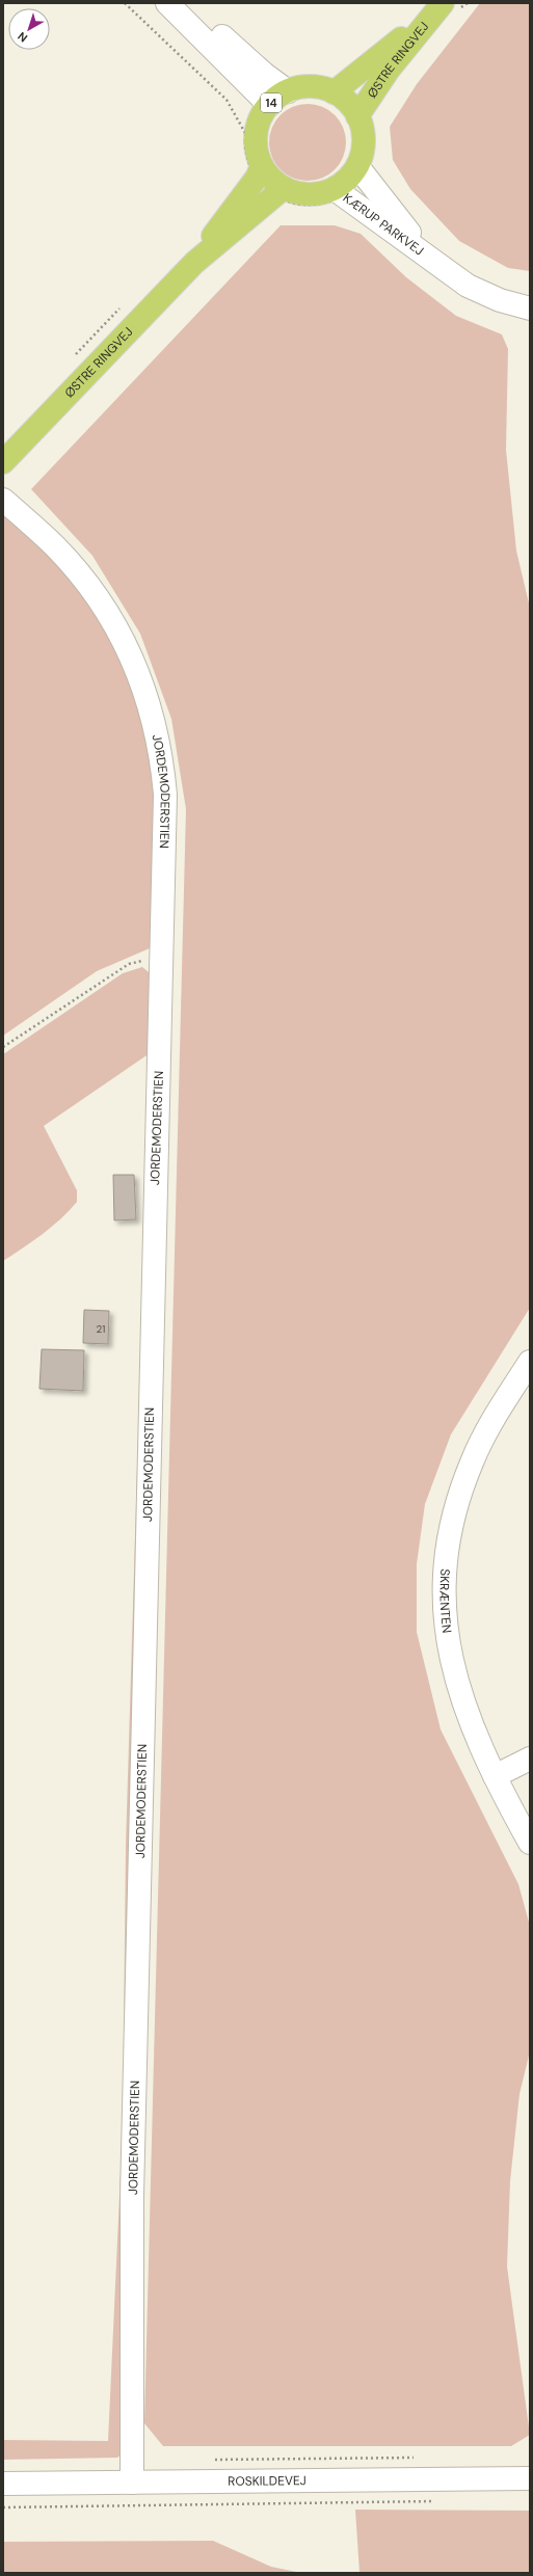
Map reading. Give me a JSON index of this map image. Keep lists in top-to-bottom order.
{
  "streets": {
    "main road": ["ØSTRE RINGVEJ", "14"],
    "street": [
      "KÆRUP PARKVEJ",
      "JORDEMODERSTIEN",
      "SKRÆNTEN",
      "ROSKILDEVEJ"
    ]
  },
  "crossings": [
    ["ØSTRE RINGVEJ", "14"],
    ["ØSTRE RINGVEJ", "KÆRUP PARKVEJ"],
    ["14", "KÆRUP PARKVEJ"],
    ["JORDEMODERSTIEN", "ROSKILDEVEJ"]
  ],
  "house_numbers": ["21"],
  "north": "bottom left"
}
